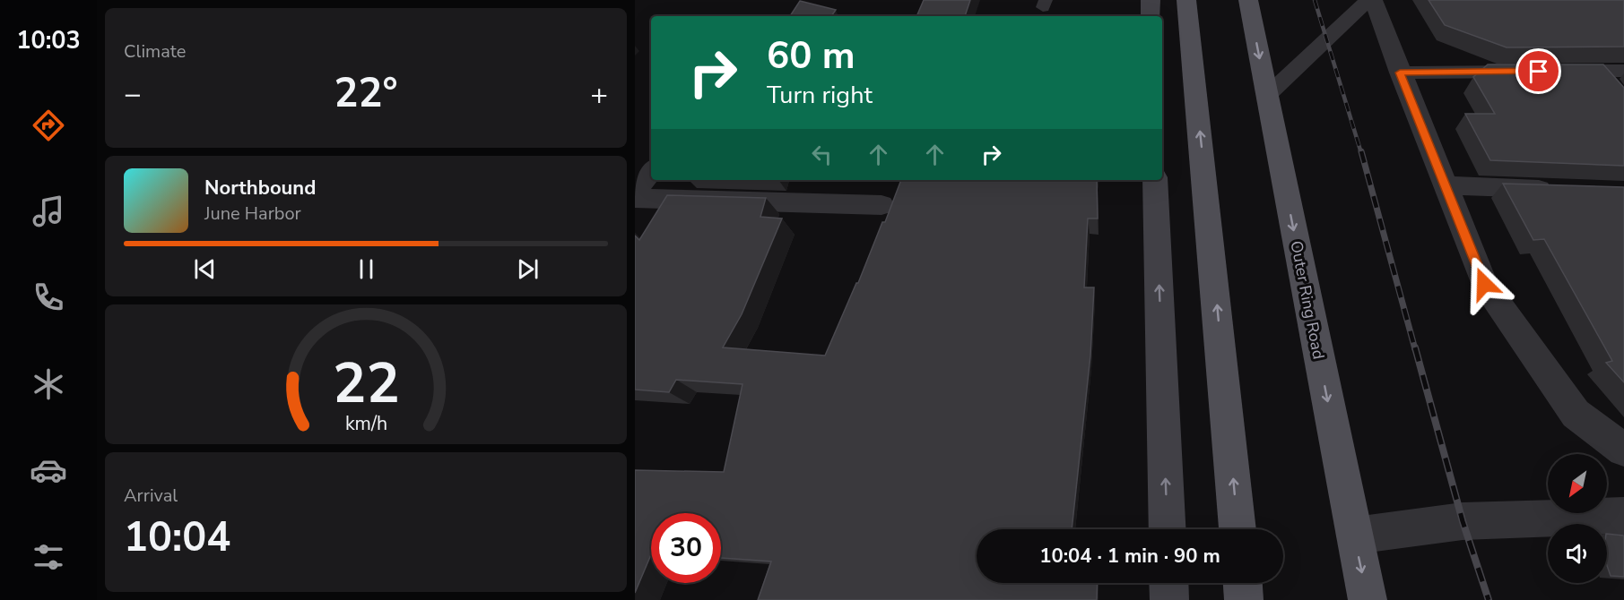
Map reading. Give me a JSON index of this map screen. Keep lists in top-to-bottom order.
{
  "streets": {
    "main road": ["Outer Ring Road"]
  },
  "north": "bottom left",
  "page": {
    "tabs": "10:03",
    "tile": [
      "Climate",
      ["Arrival", "10:04"]
    ],
    "turn": ["60 m", "Turn right"],
    "heat": ["−", "22°", "+"],
    "song": ["Northbound", "June Harbor"],
    "limit": "30",
    "trip": "10:04 · 1 min · 90 m",
    "gauge": ["22", "km/h"]
  }
}
